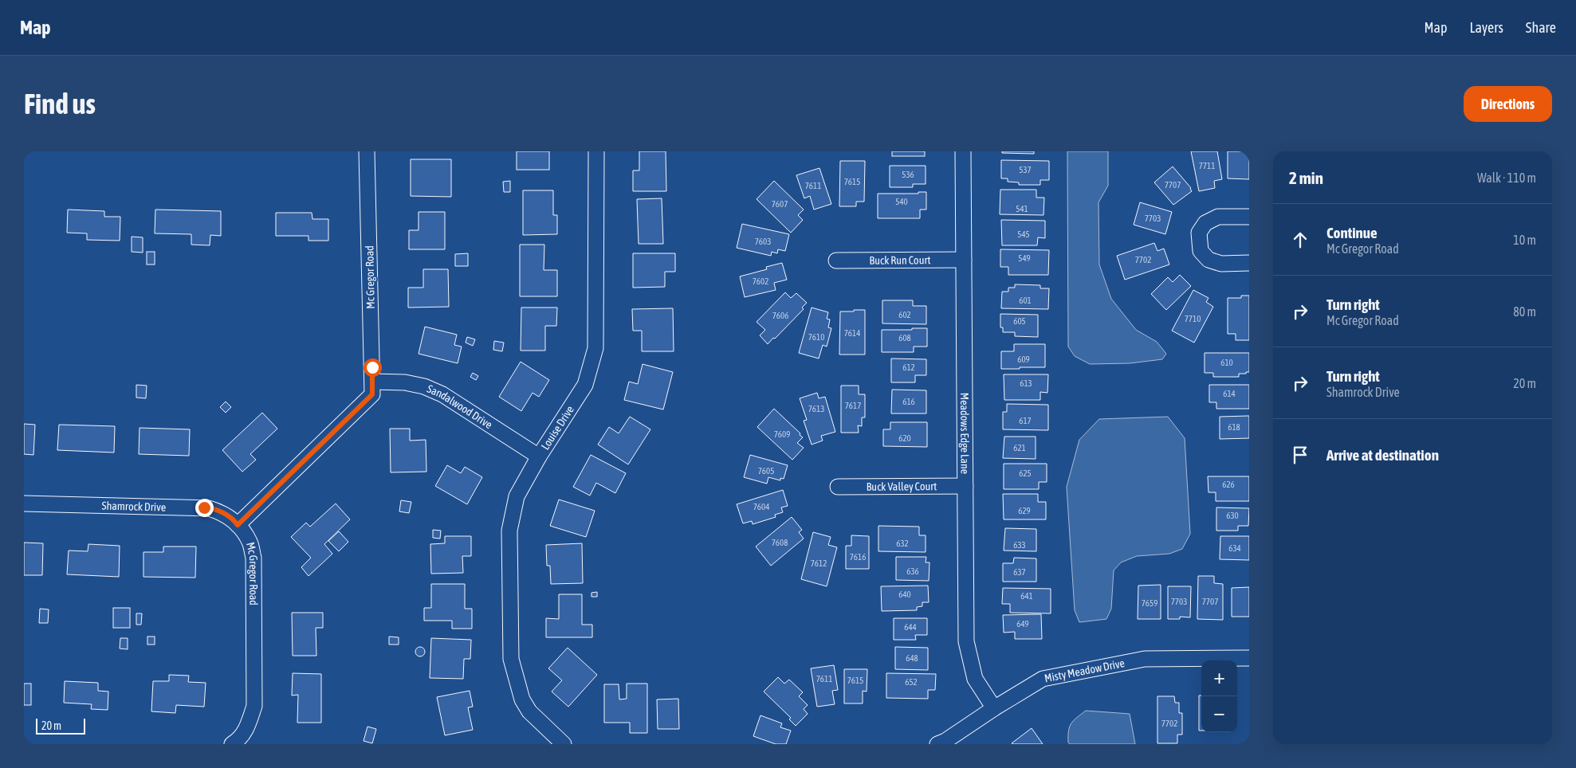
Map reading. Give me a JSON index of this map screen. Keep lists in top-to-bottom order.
{
  "streets": {
    "street": [
      "Buck Run Court",
      "Mc Gregor Road",
      "Sandalwood Drive",
      "Louise Drive",
      "Meadows Edge Lane",
      "Buck Valley Court",
      "Shamrock Drive",
      "Misty Meadow Drive"
    ]
  },
  "crossings": [
    ["Buck Run Court", "Meadows Edge Lane"],
    ["Mc Gregor Road", "Sandalwood Drive"],
    ["Mc Gregor Road", "Shamrock Drive"],
    ["Sandalwood Drive", "Louise Drive"],
    ["Meadows Edge Lane", "Buck Valley Court"],
    ["Meadows Edge Lane", "Misty Meadow Drive"]
  ],
  "house_numbers": [
    "7711",
    "537",
    "536",
    "7615",
    "7707",
    "7611",
    "540",
    "7607",
    "541",
    "7703",
    "545",
    "7603",
    "549",
    "7702",
    "7602",
    "601",
    "602",
    "7606",
    "7710",
    "605",
    "7614",
    "7610",
    "608",
    "609",
    "610",
    "612",
    "613",
    "614",
    "616",
    "7617",
    "7613",
    "617",
    "618",
    "7609",
    "620",
    "621",
    "7605",
    "625",
    "626",
    "7604",
    "629",
    "630",
    "7608",
    "632",
    "633",
    "634",
    "7616",
    "7612",
    "636",
    "637",
    "640",
    "641",
    "7703",
    "7707",
    "7659",
    "649",
    "644",
    "648",
    "7611",
    "7615",
    "652",
    "7702"
  ],
  "scale_bar": "20 m",
  "page": {
    "header": "Map",
    "nav": ["Map", "Layers", "Share"],
    "buttons": "Directions",
    "title": "Find us",
    "heading": ["2 min", "Walk · 110 m"],
    "list": [
      ["Continue", "Mc Gregor Road", "10 m"],
      ["Turn right", "Mc Gregor Road", "80 m"],
      ["Turn right", "Shamrock Drive", "20 m"],
      "Arrive at destination"
    ],
    "map_buttons": ["+", "−"],
    "scale": "20 m"
  }
}
